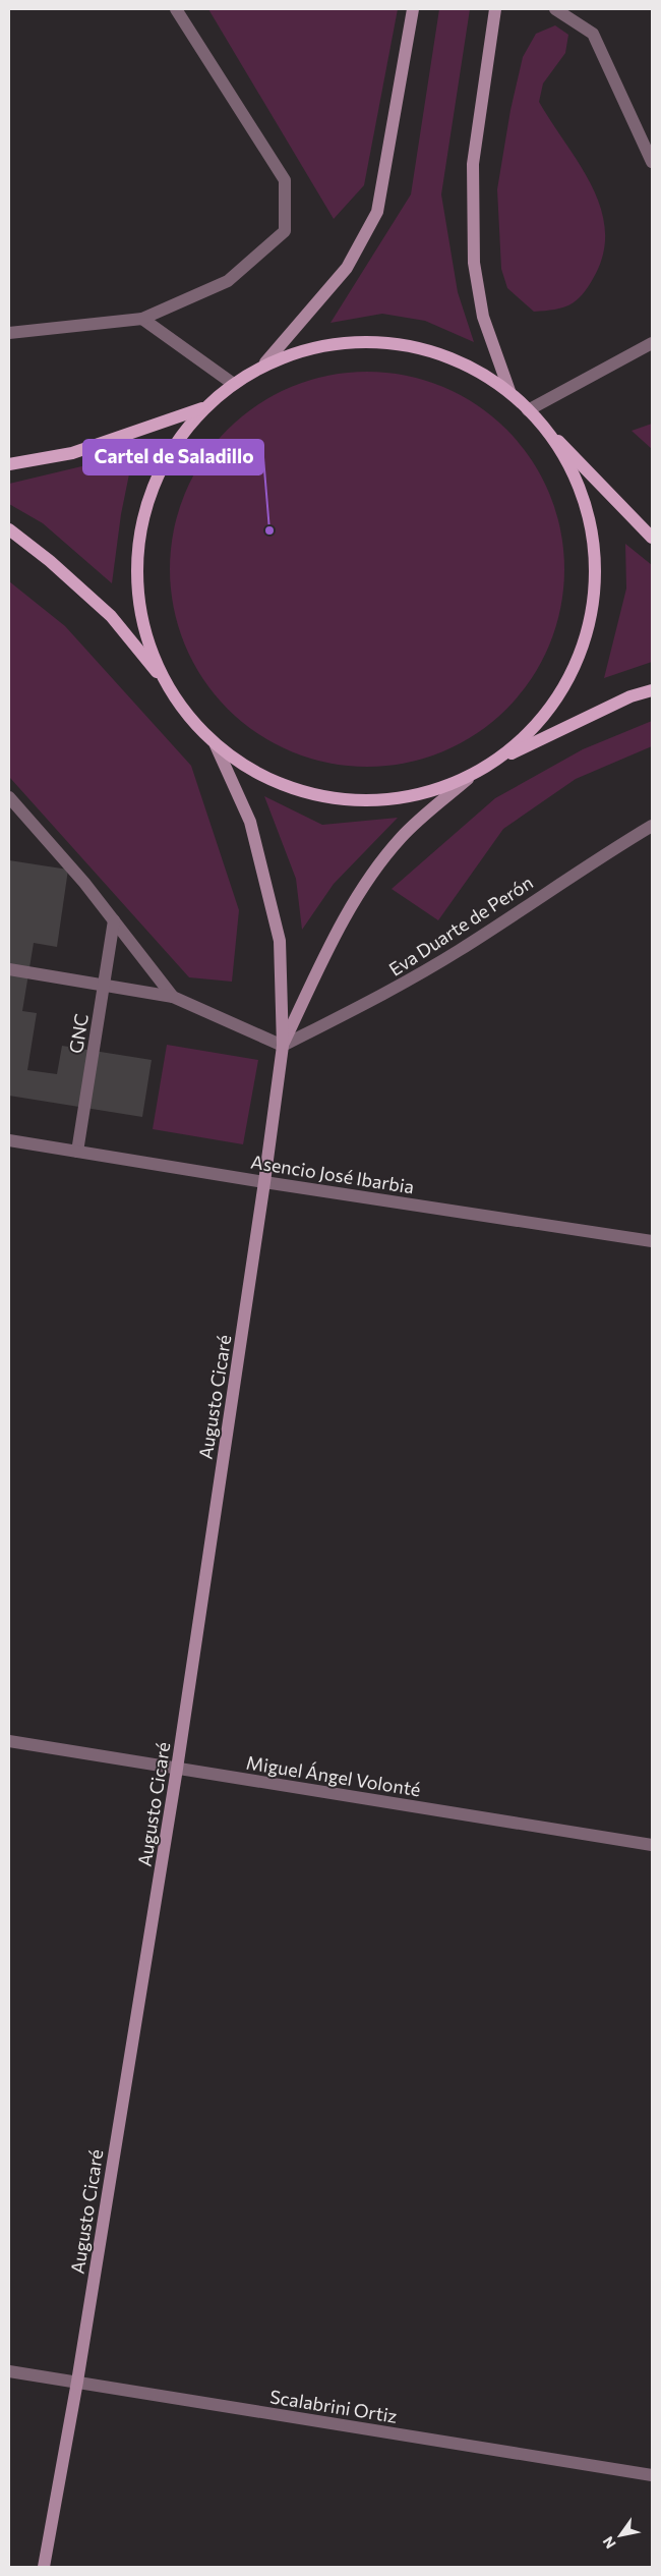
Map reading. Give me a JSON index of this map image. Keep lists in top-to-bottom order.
{
  "streets": {
    "main road": ["Augusto Cicaré"],
    "street": [
      "Eva Duarte de Perón",
      "GNC",
      "Asencio José Ibarbia",
      "Miguel Ángel Volonté",
      "Scalabrini Ortiz"
    ]
  },
  "crossings": [
    ["Eva Duarte de Perón", "Augusto Cicaré"],
    ["GNC", "Asencio José Ibarbia"],
    ["Asencio José Ibarbia", "Augusto Cicaré"],
    ["Augusto Cicaré", "Miguel Ángel Volonté"],
    ["Augusto Cicaré", "Scalabrini Ortiz"]
  ],
  "places": ["Cartel de Saladillo"],
  "north": "bottom left"
}
